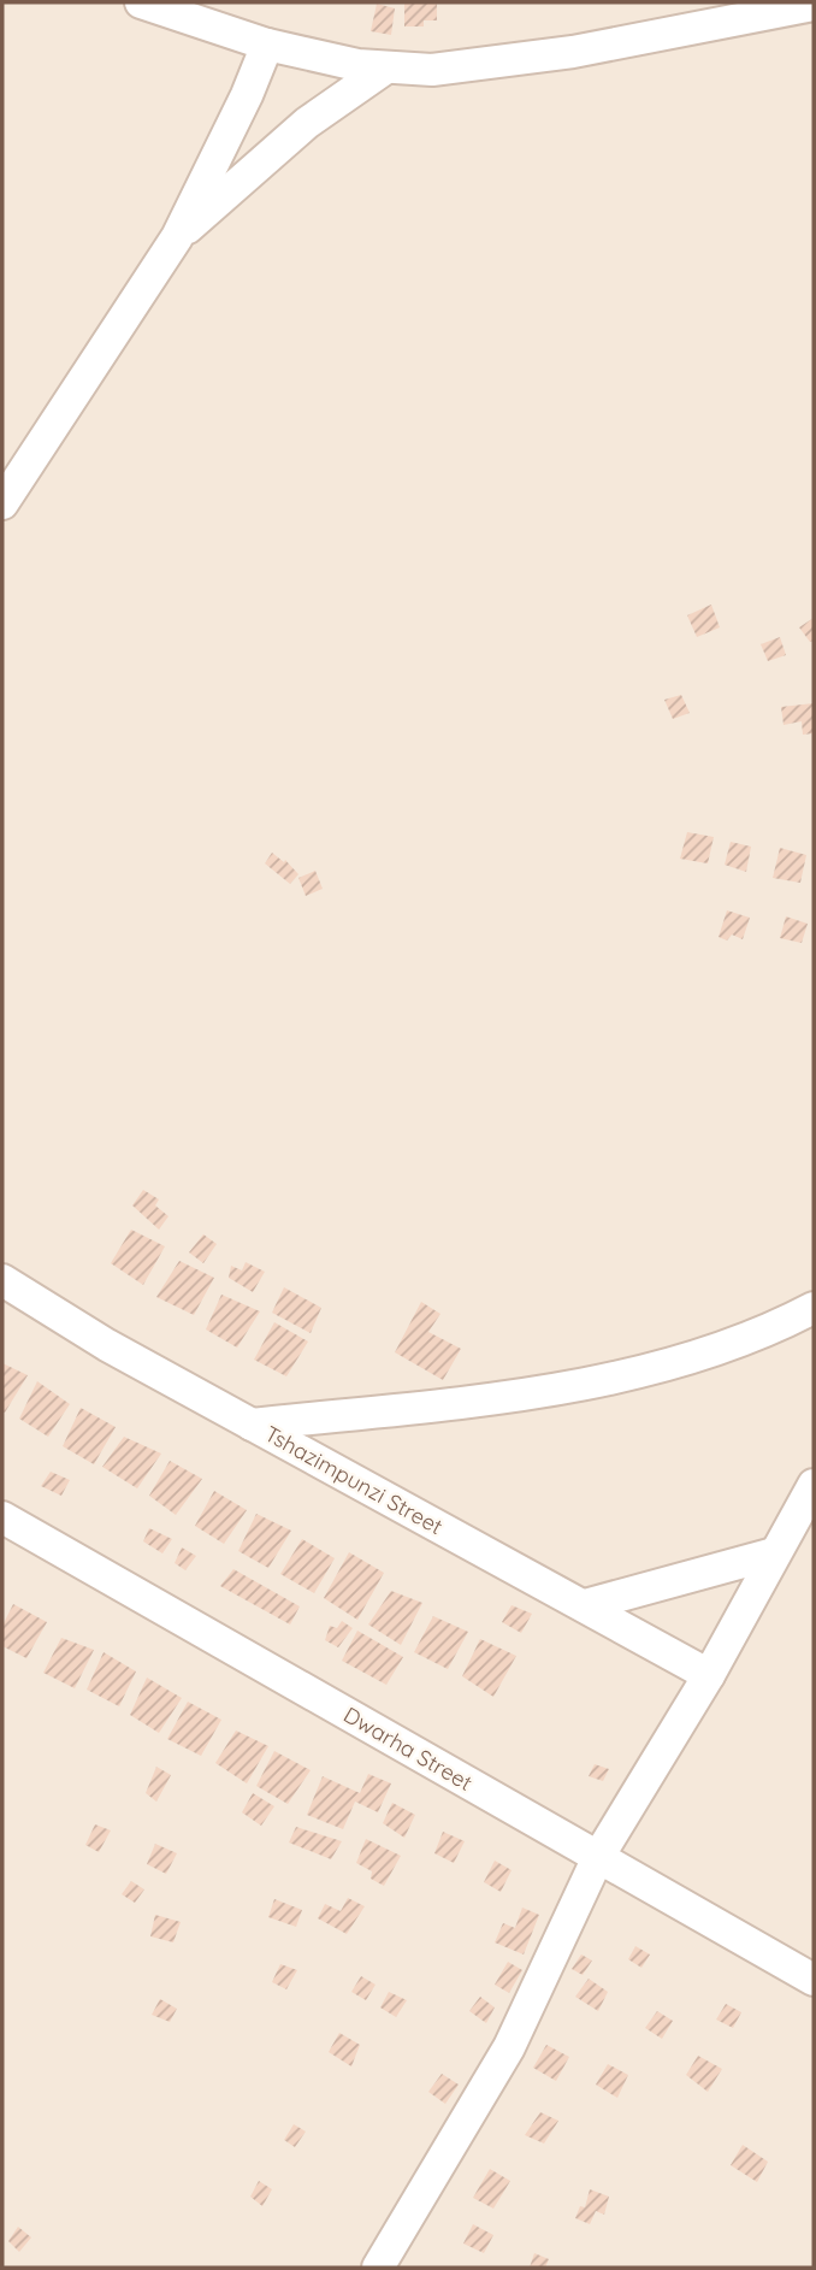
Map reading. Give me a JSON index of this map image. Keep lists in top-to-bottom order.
{
  "streets": {
    "street": ["Tshazimpunzi Street", "Dwarha Street"]
  }
}
